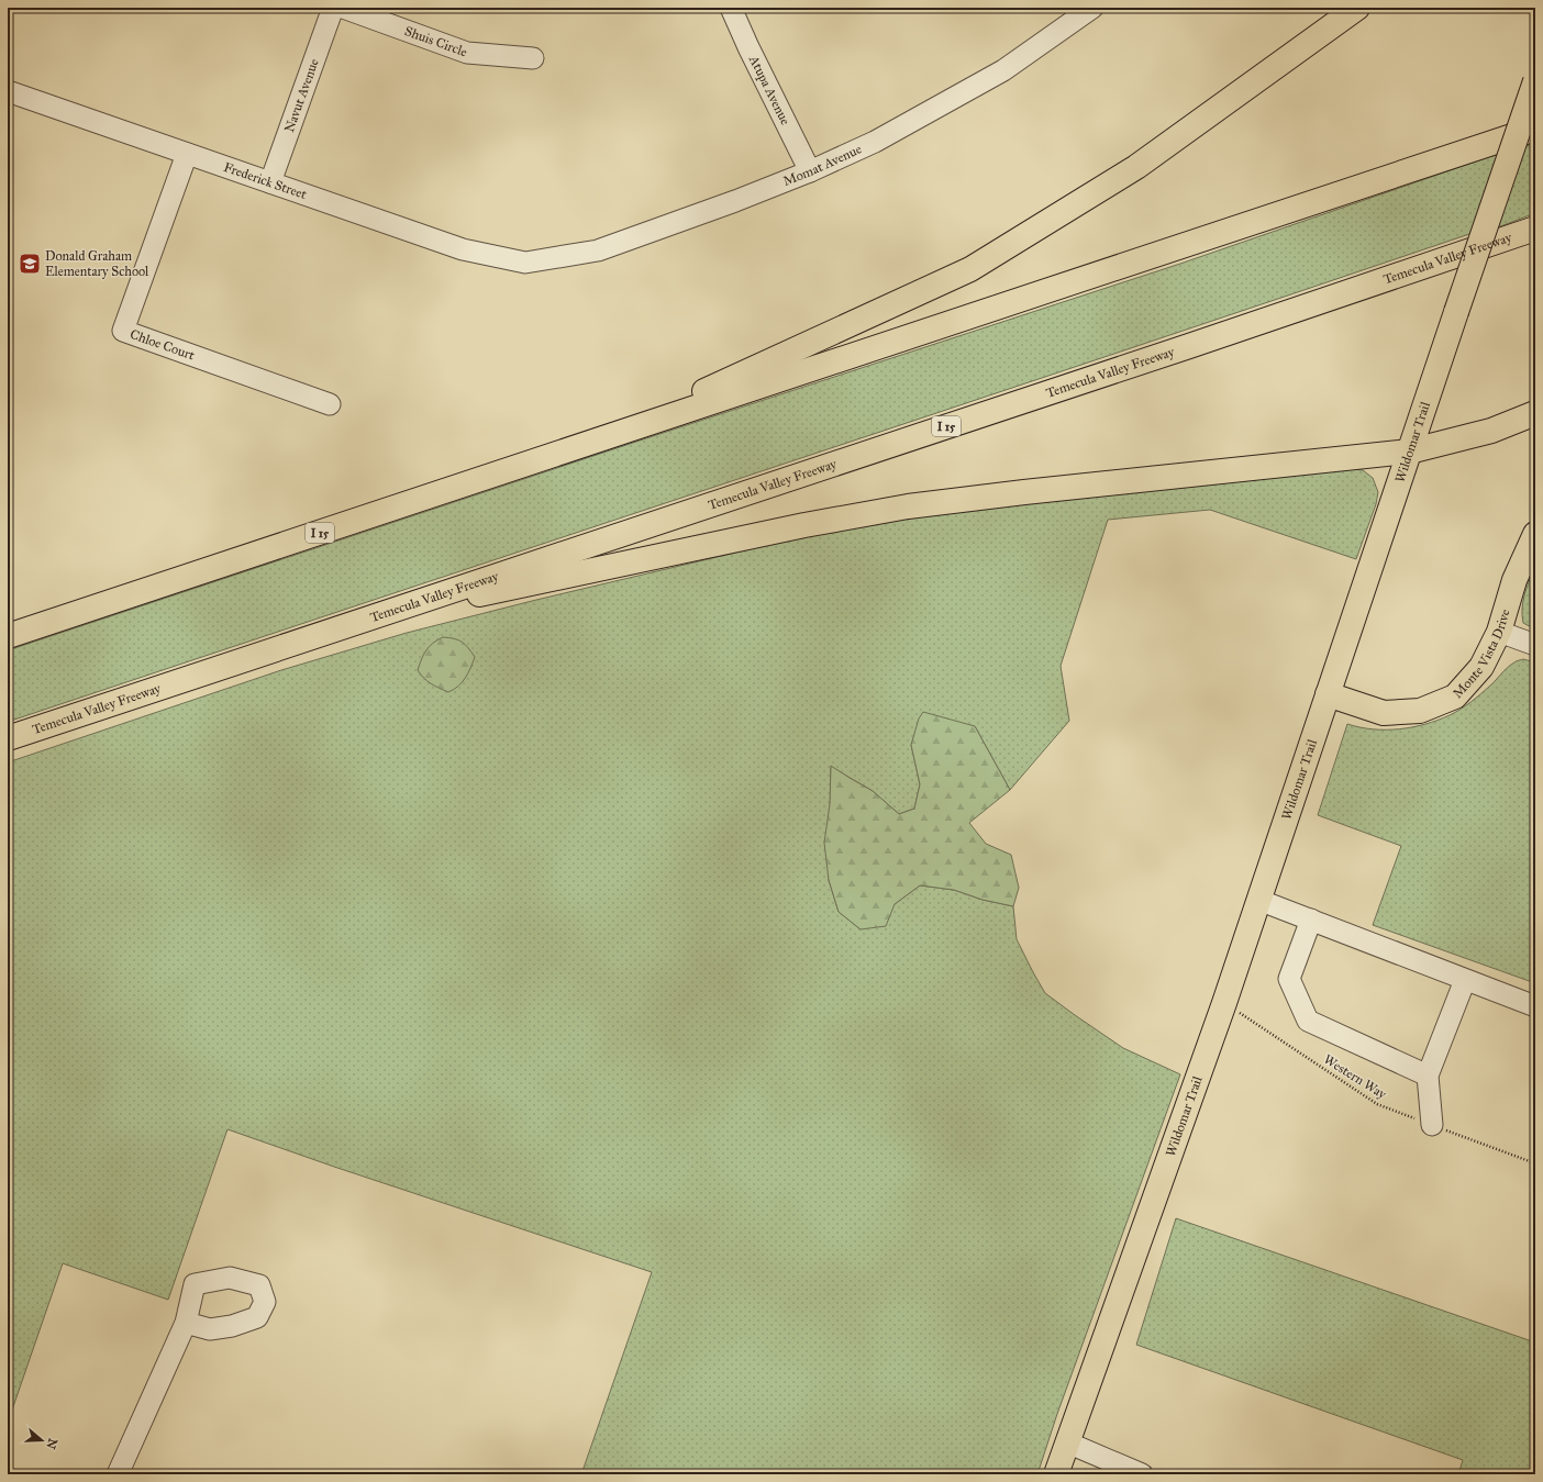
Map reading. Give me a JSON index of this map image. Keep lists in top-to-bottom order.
{
  "streets": {
    "main road": [
      "Temecula Valley Freeway",
      "I 15",
      "Wildomar Trail",
      "Monte Vista Drive"
    ],
    "street": [
      "Shuis Circle",
      "Atupa Avenue",
      "Navut Avenue",
      "Momat Avenue",
      "Frederick Street",
      "Chloe Court"
    ],
    "path": ["Western Way"]
  },
  "crossings": [
    ["Atupa Avenue", "Momat Avenue"],
    ["Navut Avenue", "Frederick Street"],
    ["Momat Avenue", "Frederick Street"],
    ["Frederick Street", "Chloe Court"],
    ["Wildomar Trail", "Monte Vista Drive"],
    ["Wildomar Trail", "Western Way"]
  ],
  "places": {
    "school or university": ["Donald Graham Elementary School"]
  },
  "north": "right"
}
